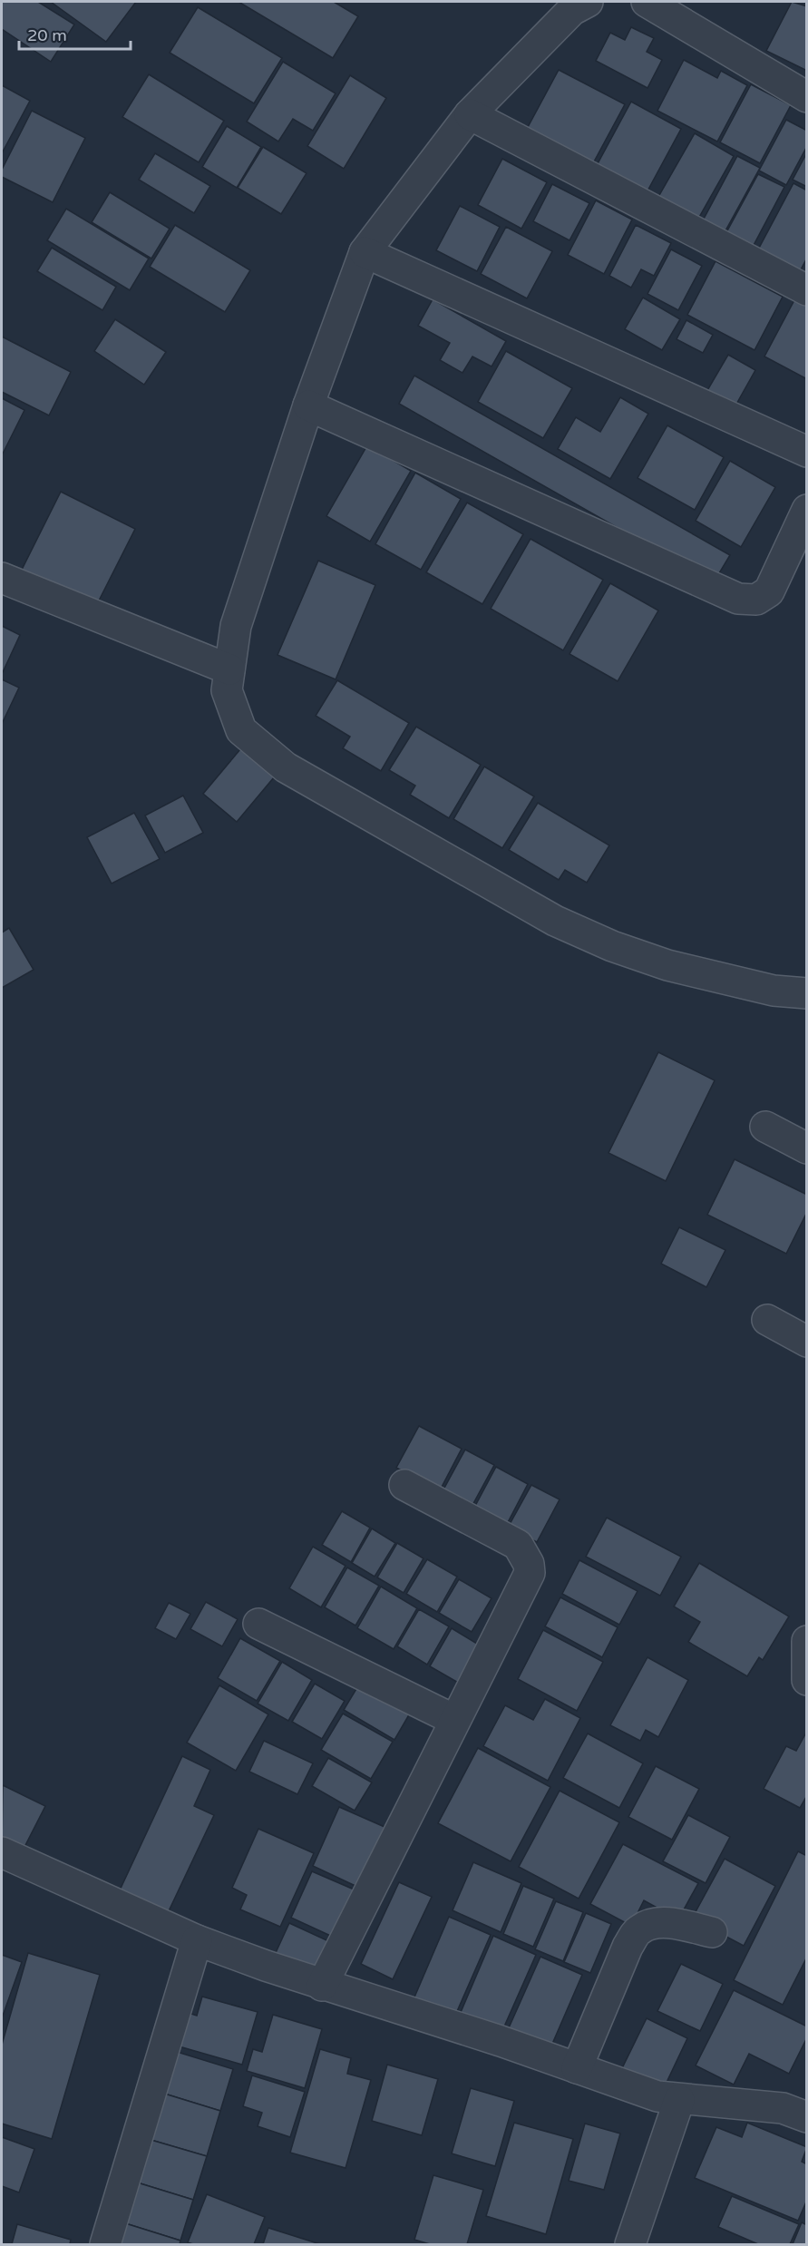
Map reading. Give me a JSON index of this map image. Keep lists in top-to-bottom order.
{
  "scale_bar": "20 m"
}
